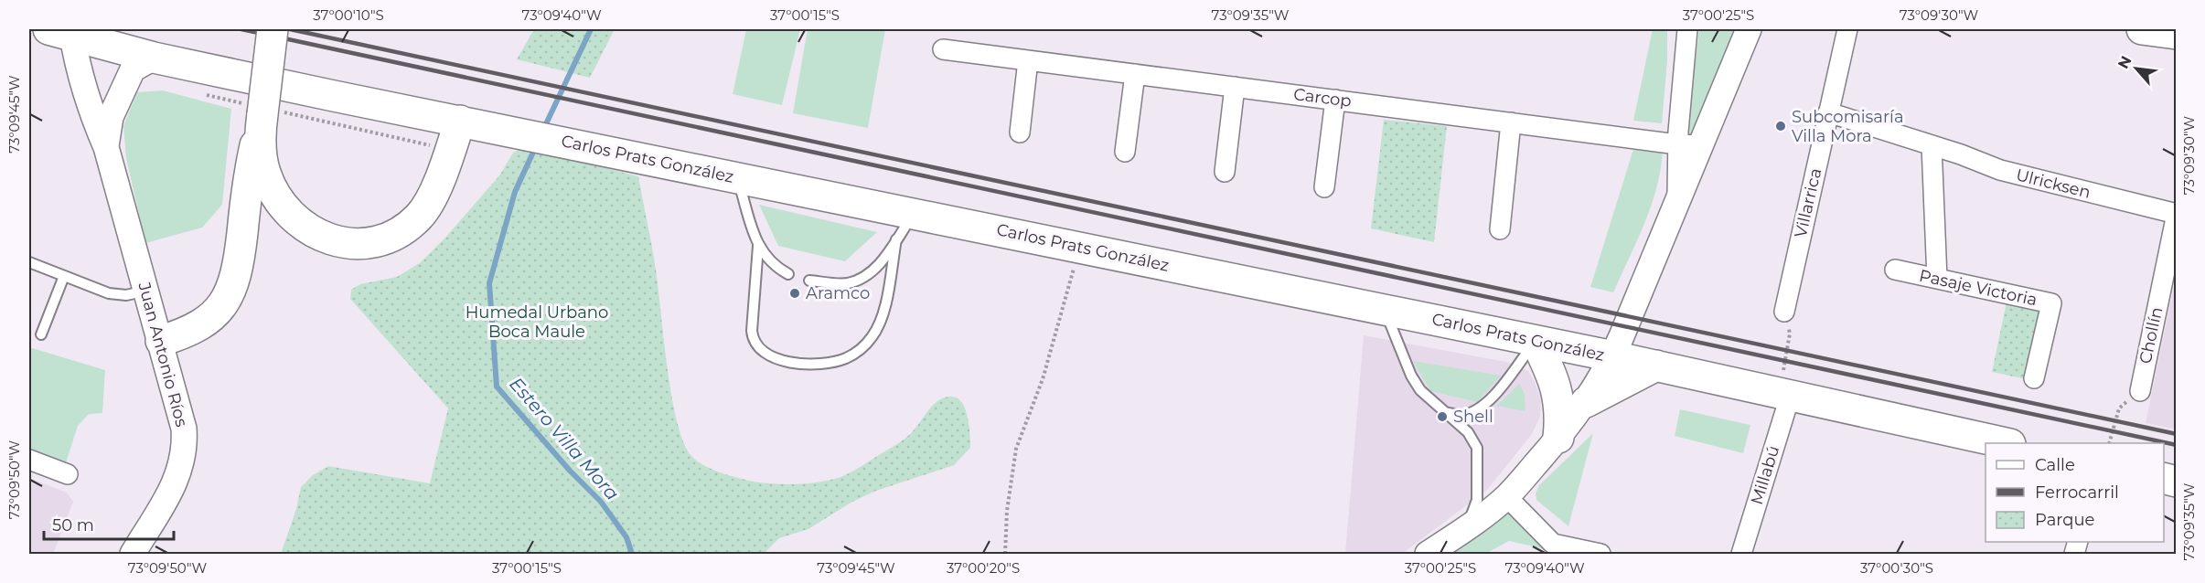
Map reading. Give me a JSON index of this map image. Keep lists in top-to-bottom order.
{
  "streets": {
    "main road": ["Carlos Prats González", "Juan Antonio Ríos"],
    "street": [
      "Carcop",
      "Ulricksen",
      "Villarrica",
      "Pasaje Victoria",
      "Chollín",
      "Millabú"
    ]
  },
  "crossings": [
    ["Carlos Prats González", "Juan Antonio Ríos"],
    ["Carlos Prats González", "Millabú"],
    ["Ulricksen", "Villarrica"],
    ["Ulricksen", "Chollín"]
  ],
  "water": ["Estero Villa Mora"],
  "parks": ["Humedal Urbano Boca Maule"],
  "places": ["Subcomisaría Villa Mora", "Aramco", "Shell"],
  "legend": ["Calle", "Ferrocarril", "Parque"],
  "scale_bar": "50 m",
  "north": "top left",
  "coordinates": [
    "37°00'10\"S",
    "73°09'40\"W",
    "37°00'15\"S",
    "73°09'35\"W",
    "37°00'25\"S",
    "73°09'30\"W",
    "73°09'45\"W",
    "73°09'50\"W",
    "37°00'20\"S",
    "37°00'30\"S"
  ]
}
